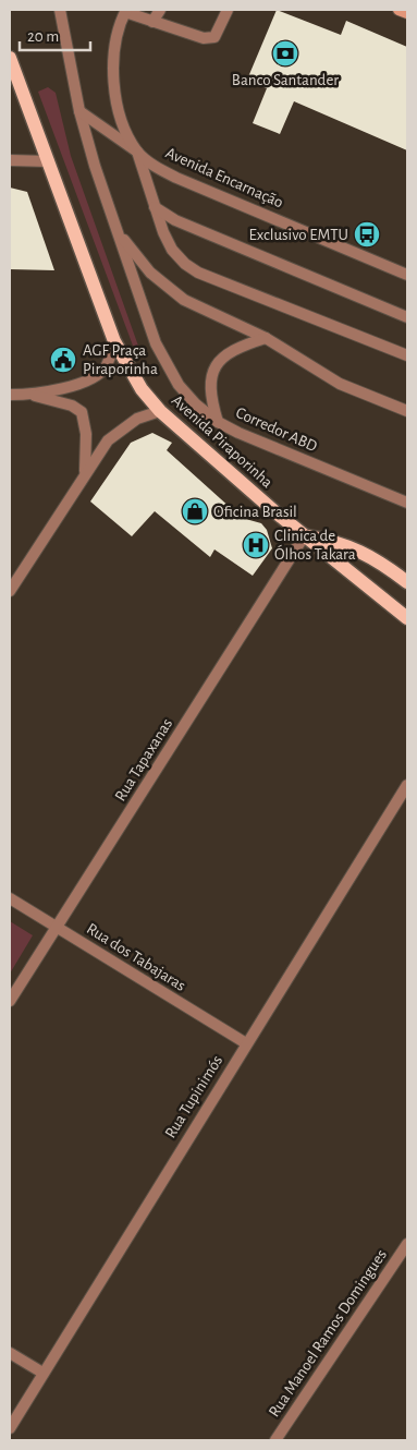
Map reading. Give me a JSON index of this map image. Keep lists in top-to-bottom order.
{
  "streets": {
    "main road": ["Avenida Piraporinha"],
    "street": [
      "Avenida Encarnação",
      "Corredor ABD",
      "Rua Tapaxanas",
      "Rua dos Tabajaras",
      "Rua Tupinimós",
      "Rua Manoel Ramos Domingues"
    ]
  },
  "crossings": [
    ["Avenida Piraporinha", "Rua Tapaxanas"],
    ["Rua Tapaxanas", "Rua dos Tabajaras"],
    ["Rua dos Tabajaras", "Rua Tupinimós"]
  ],
  "places": {
    "bank": ["Banco Santander"],
    "bus stop": ["Exclusivo EMTU"],
    "public building": ["AGF Praça Piraporinha"],
    "shop": ["Oficina Brasil"],
    "hospital": ["Clinica de Ólhos Takara"]
  },
  "scale_bar": "20 m"
}
